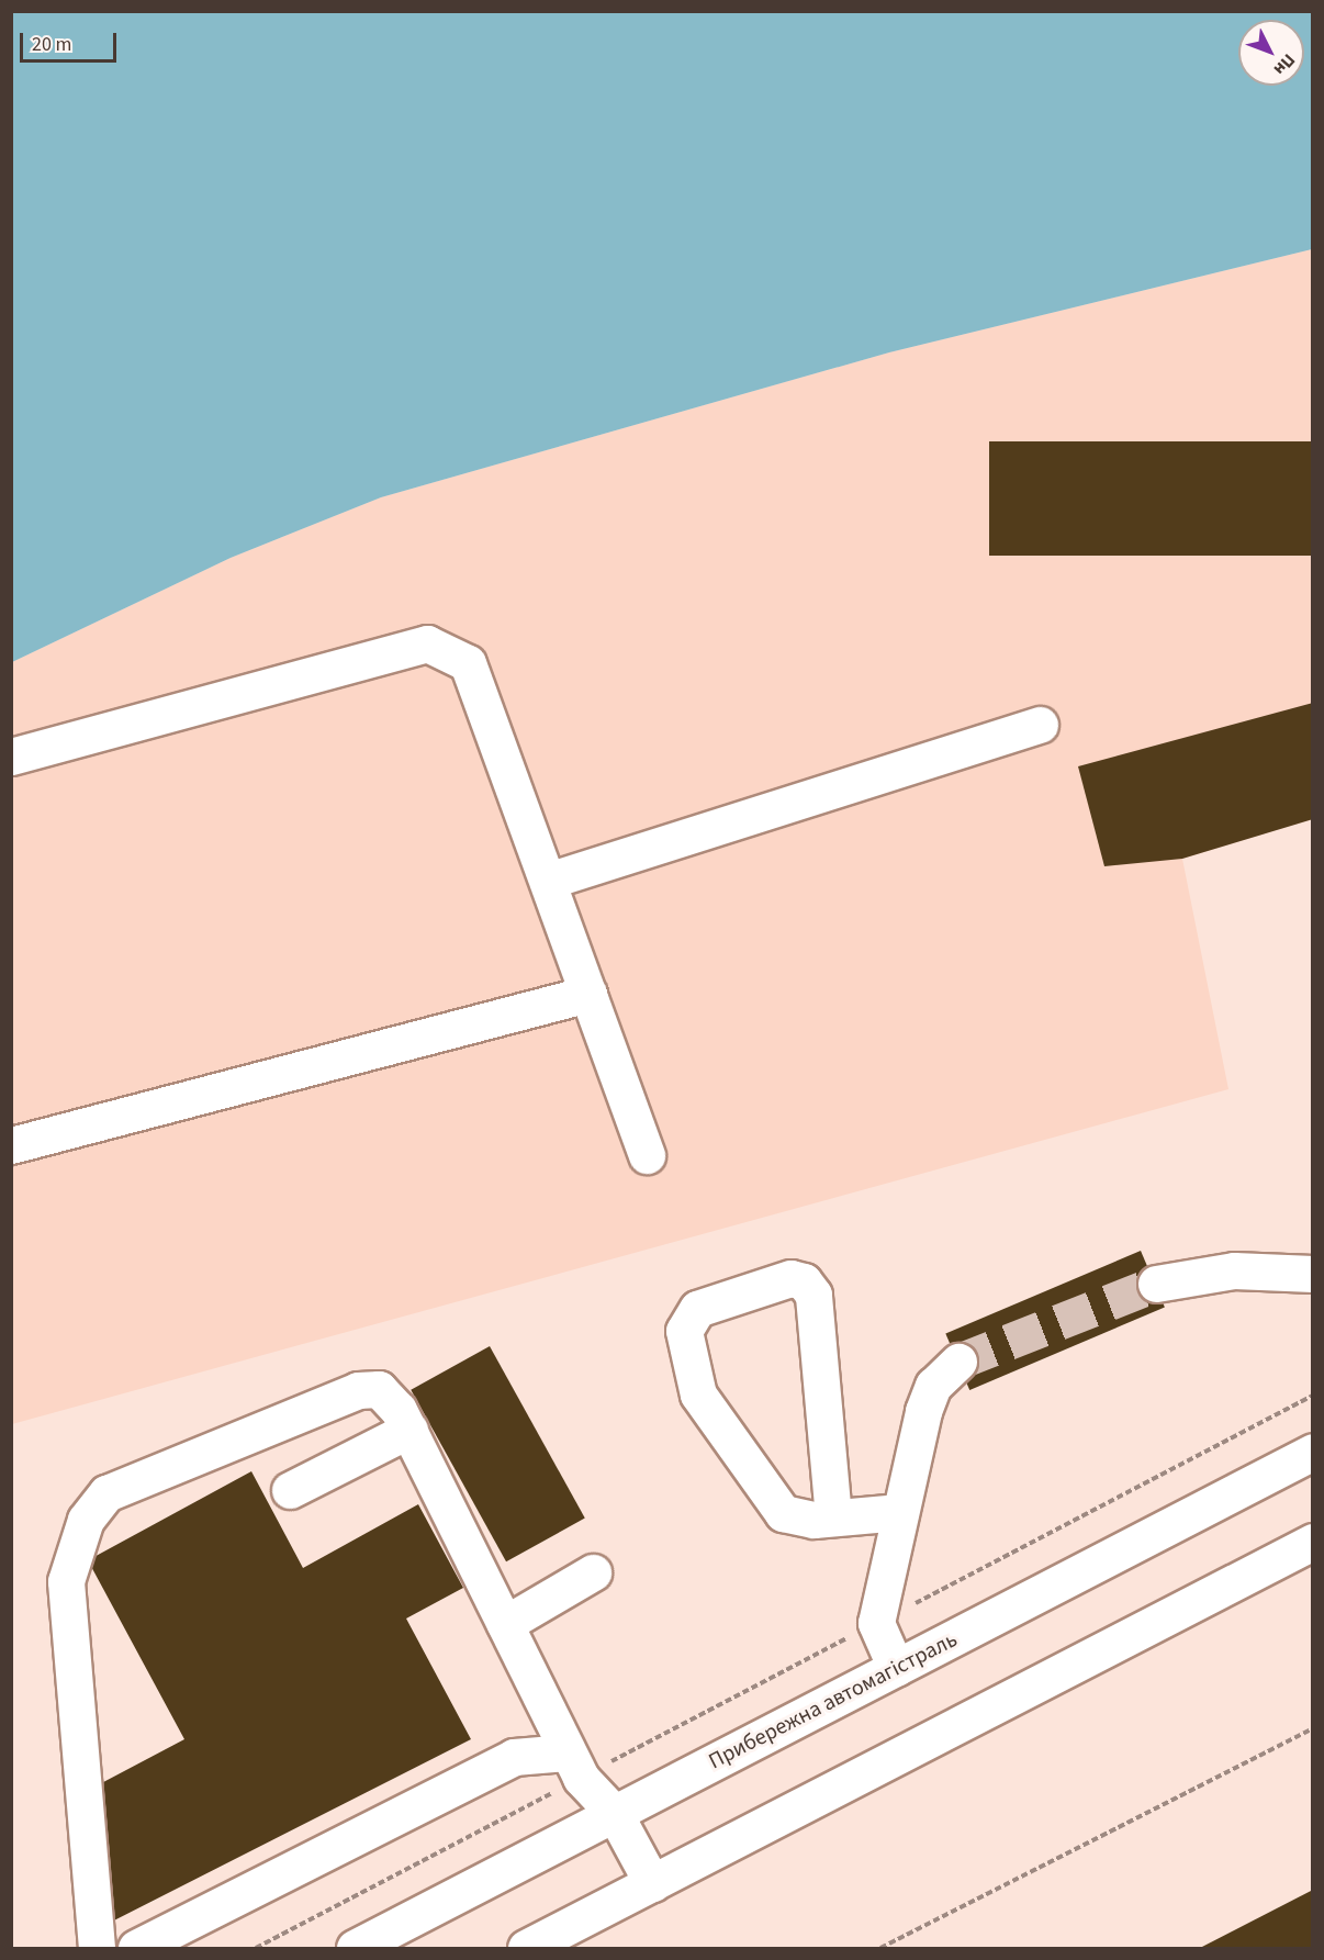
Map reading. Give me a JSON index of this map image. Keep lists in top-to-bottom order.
{
  "streets": {
    "main road": ["Прибережна автомагістраль"]
  },
  "scale_bar": "20 m",
  "north": "bottom right"
}
